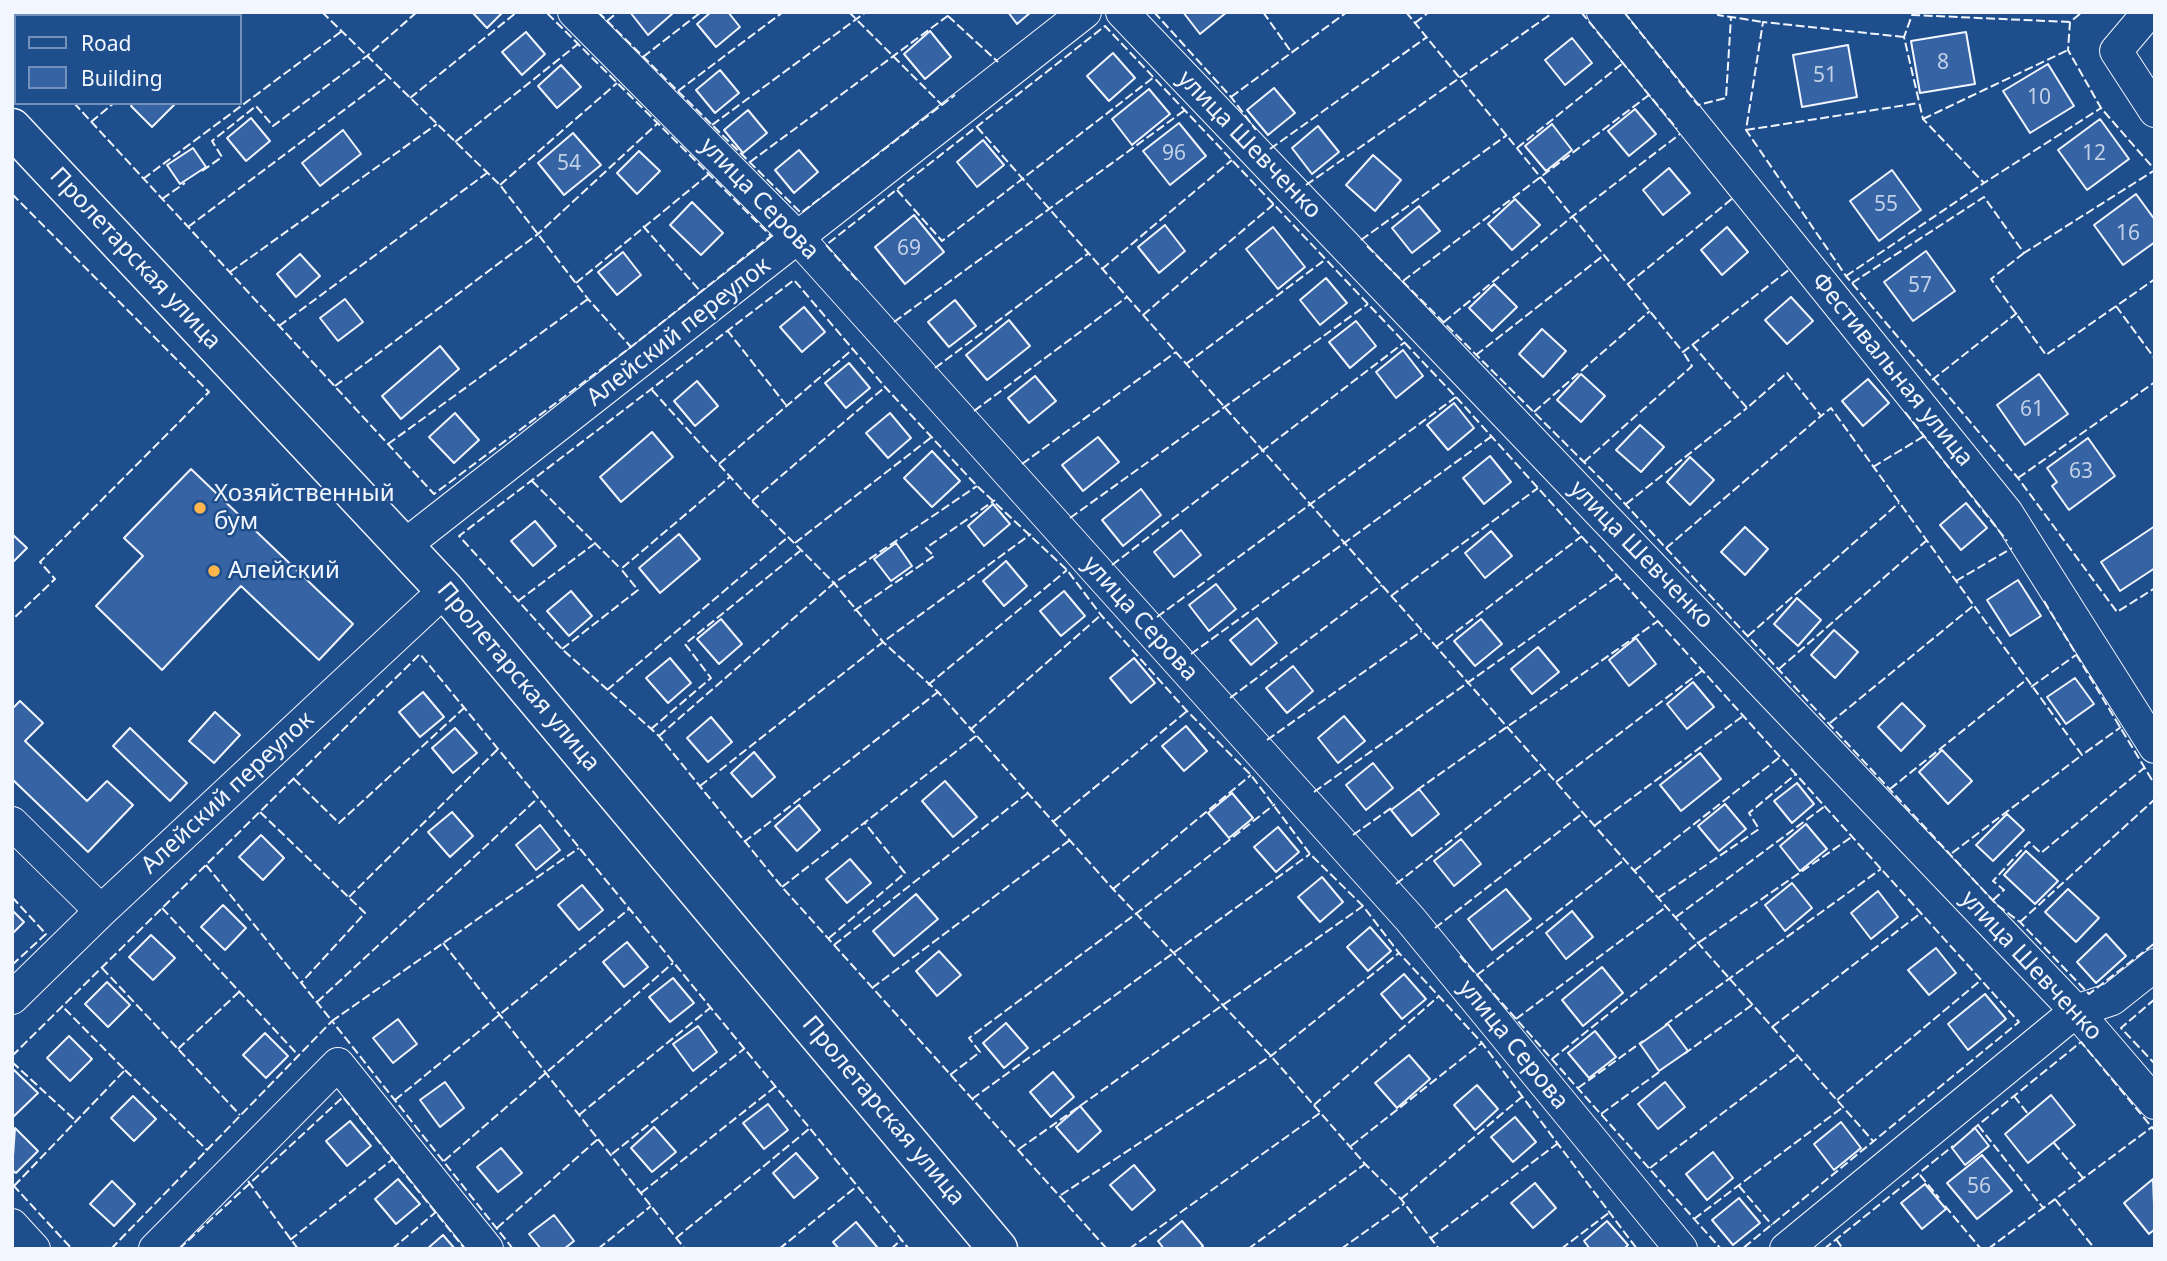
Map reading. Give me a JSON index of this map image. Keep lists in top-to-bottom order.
{
  "streets": {
    "main road": ["Пролетарская улица"],
    "street": [
      "улица Шевченко",
      "улица Серова",
      "Алейский переулок",
      "Фестивальная улица"
    ]
  },
  "crossings": [
    ["улица Серова", "Алейский переулок"],
    ["Пролетарская улица", "Алейский переулок"]
  ],
  "places": ["Хозяйственный бум", "Алейский"],
  "house_numbers": [
    "8",
    "51",
    "10",
    "96",
    "12",
    "54",
    "55",
    "16",
    "69",
    "57",
    "61",
    "63",
    "56"
  ],
  "legend": ["Road", "Building"]
}
